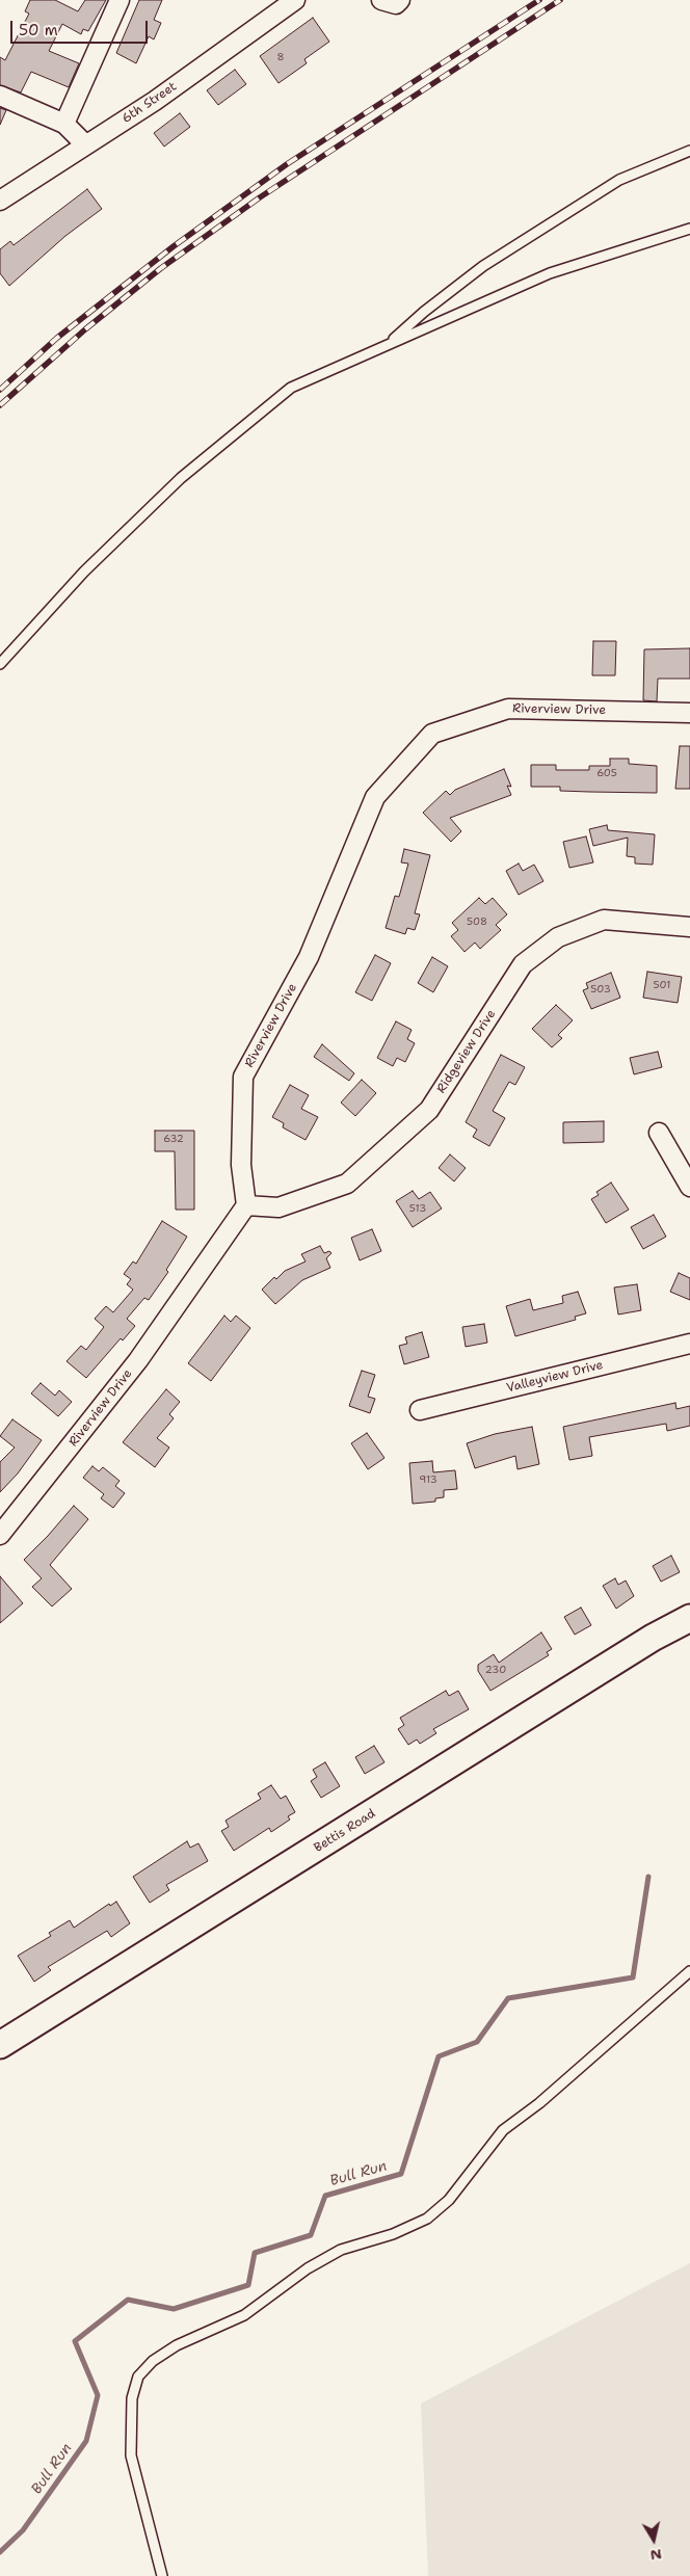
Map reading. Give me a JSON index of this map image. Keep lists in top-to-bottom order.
{
  "streets": {
    "street": [
      "6th Street",
      "Riverview Drive",
      "Ridgeview Drive",
      "Valleyview Drive",
      "Bettis Road"
    ]
  },
  "crossings": [
    ["Riverview Drive", "Ridgeview Drive"]
  ],
  "water": ["Bull Run"],
  "house_numbers": [
    "8",
    "605",
    "508",
    "501",
    "503",
    "632",
    "513",
    "913",
    "230"
  ],
  "scale_bar": "50 m",
  "north": "bottom"
}
